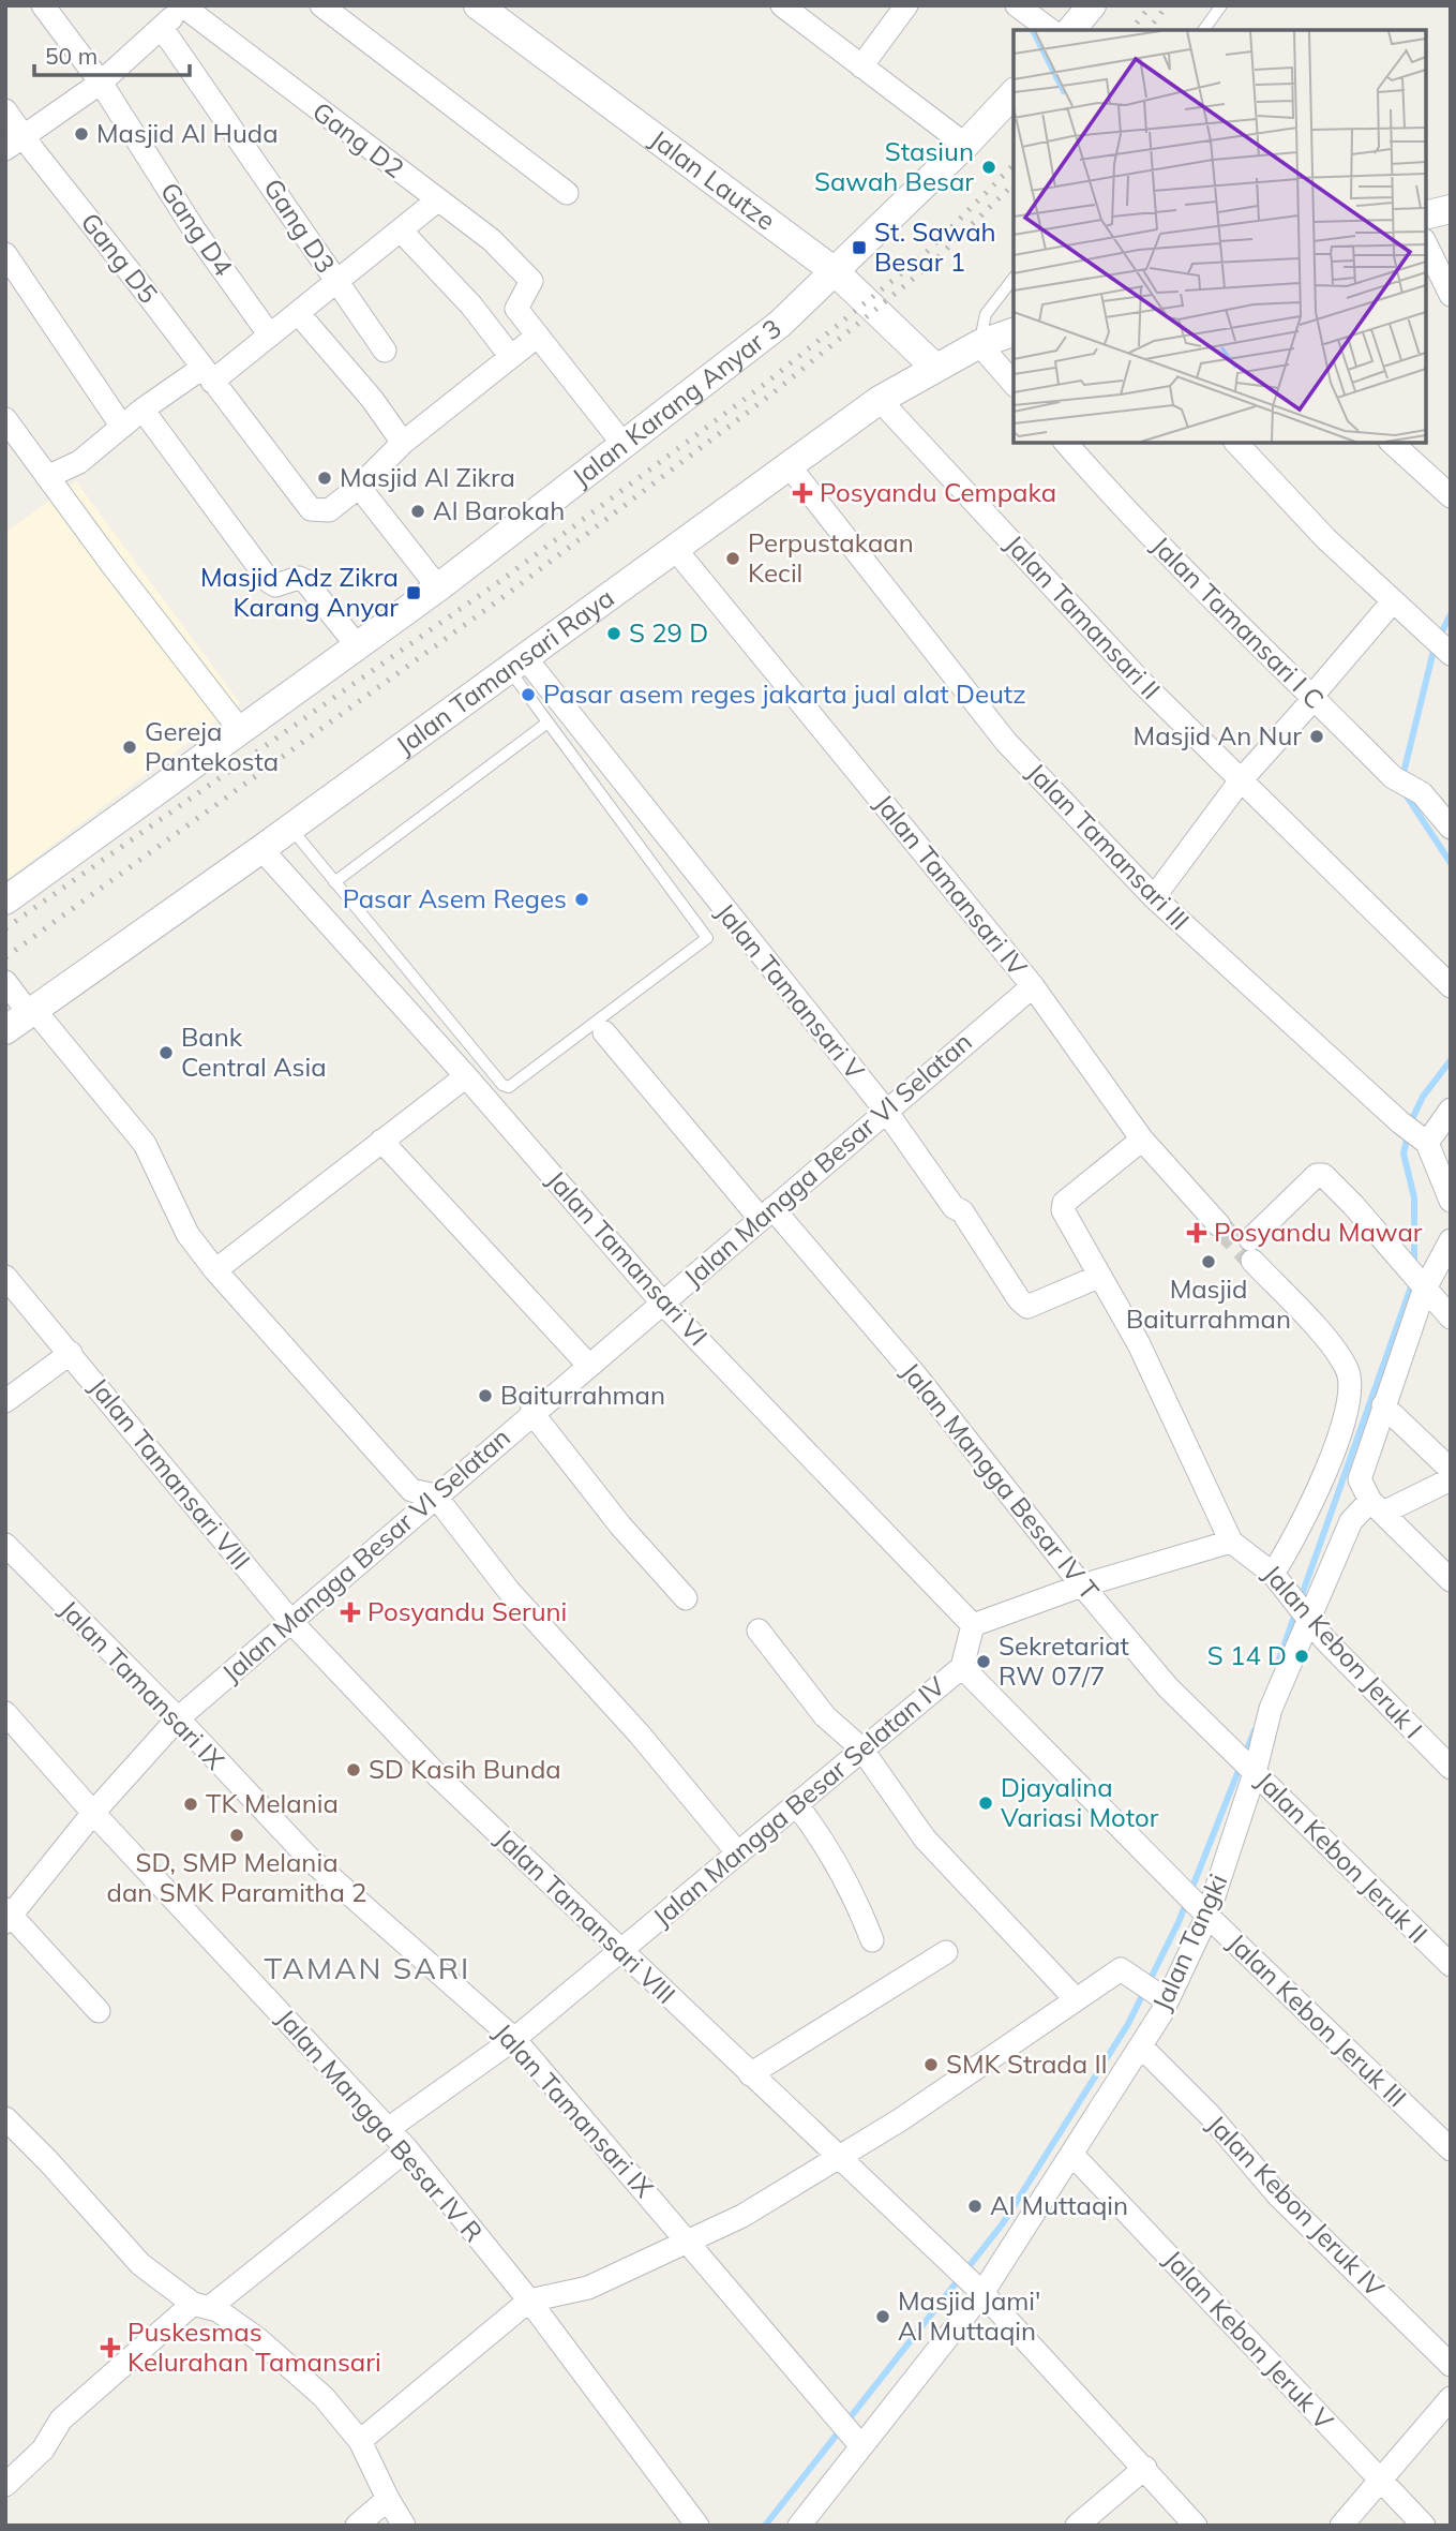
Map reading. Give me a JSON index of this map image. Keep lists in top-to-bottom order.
{
  "streets": {
    "street": [
      "Gang D2",
      "Jalan Lautze",
      "Gang D3",
      "Gang D4",
      "Gang D5",
      "Jalan Karang Anyar 3",
      "Jalan Tamansari II",
      "Jalan Tamansari I C",
      "Jalan Tamansari Raya",
      "Jalan Tamansari III",
      "Jalan Tamansari IV",
      "Jalan Tamansari V",
      "Jalan Mangga Besar VI Selatan",
      "Jalan Tamansari VI",
      "Jalan Tamansari VIII",
      "Jalan Mangga Besar IV T",
      "Jalan Kebon Jeruk I",
      "Jalan Tamansari IX",
      "Jalan Mangga Besar Selatan IV",
      "Jalan Kebon Jeruk II",
      "Jalan Tangki",
      "Jalan Kebon Jeruk III",
      "Jalan Mangga Besar IV R",
      "Jalan Kebon Jeruk IV",
      "Jalan Kebon Jeruk V"
    ]
  },
  "crossings": [
    ["Gang D2", "Gang D5"],
    ["Jalan Lautze", "Jalan Karang Anyar 3"],
    ["Jalan Lautze", "Jalan Tamansari Raya"],
    ["Jalan Tamansari II", "Jalan Tamansari Raya"],
    ["Jalan Tamansari Raya", "Jalan Tamansari III"],
    ["Jalan Tamansari Raya", "Jalan Tamansari IV"],
    ["Jalan Tamansari Raya", "Jalan Tamansari V"],
    ["Jalan Tamansari Raya", "Jalan Tamansari VI"],
    ["Jalan Tamansari IV", "Jalan Mangga Besar VI Selatan"],
    ["Jalan Tamansari V", "Jalan Mangga Besar VI Selatan"],
    ["Jalan Mangga Besar VI Selatan", "Jalan Tamansari VI"],
    ["Jalan Mangga Besar VI Selatan", "Jalan Tamansari VIII"],
    ["Jalan Mangga Besar VI Selatan", "Jalan Mangga Besar IV T"],
    ["Jalan Mangga Besar VI Selatan", "Jalan Tamansari IX"],
    ["Jalan Mangga Besar VI Selatan", "Jalan Mangga Besar IV R"],
    ["Jalan Tamansari VIII", "Jalan Mangga Besar Selatan IV"],
    ["Jalan Tamansari VIII", "Jalan Tangki"],
    ["Jalan Mangga Besar IV T", "Jalan Kebon Jeruk II"],
    ["Jalan Kebon Jeruk I", "Jalan Tangki"],
    ["Jalan Tamansari IX", "Jalan Mangga Besar Selatan IV"],
    ["Jalan Tamansari IX", "Jalan Tangki"],
    ["Jalan Mangga Besar Selatan IV", "Jalan Kebon Jeruk III"],
    ["Jalan Mangga Besar Selatan IV", "Jalan Mangga Besar IV R"],
    ["Jalan Kebon Jeruk II", "Jalan Tangki"],
    ["Jalan Tangki", "Jalan Kebon Jeruk III"],
    ["Jalan Tangki", "Jalan Kebon Jeruk IV"],
    ["Jalan Tangki", "Jalan Kebon Jeruk V"]
  ],
  "districts": ["TAMAN SARI"],
  "places": {
    "other": [
      "Masjid Al Huda",
      "Stasiun Sawah Besar",
      "Masjid Al Zikra",
      "Al Barokah",
      "Perpustakaan Kecil",
      "S 29 D",
      "Pasar asem reges jakarta jual alat Deutz",
      "Masjid An Nur",
      "Gereja Pantekosta",
      "Pasar Asem Reges",
      "Bank Central Asia",
      "Masjid Baiturrahman",
      "Baiturrahman",
      "S 14 D",
      "Sekretariat RW 07/7",
      "SD Kasih Bunda",
      "Djayalina Variasi Motor",
      "TK Melania",
      "SD, SMP Melania dan SMK Paramitha 2",
      "SMK Strada II",
      "Al Muttaqin",
      "Masjid Jami' Al Muttaqin"
    ],
    "transit": ["St. Sawah Besar 1", "Masjid Adz Zikra Karang Anyar"],
    "health": [
      "Posyandu Cempaka",
      "Posyandu Mawar",
      "Posyandu Seruni",
      "Puskesmas Kelurahan Tamansari"
    ]
  },
  "scale_bar": "50 m"
}
